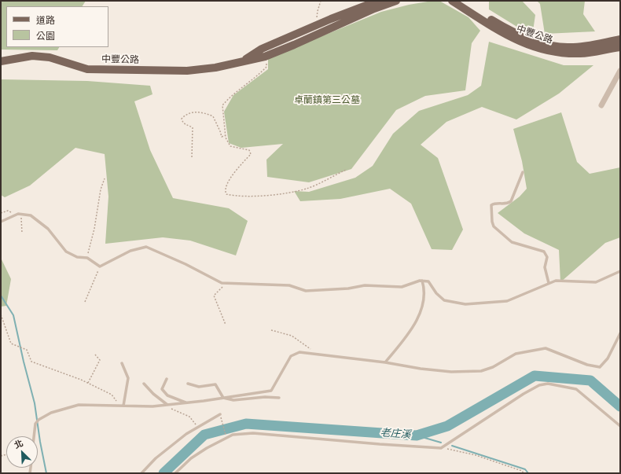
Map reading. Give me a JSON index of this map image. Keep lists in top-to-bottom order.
{
  "streets": {
    "main road": ["中豐公路"]
  },
  "water": ["老庄溪"],
  "parks": ["卓蘭鎮第三公墓"],
  "legend": ["道路", "公園"],
  "north": "top left"
}
